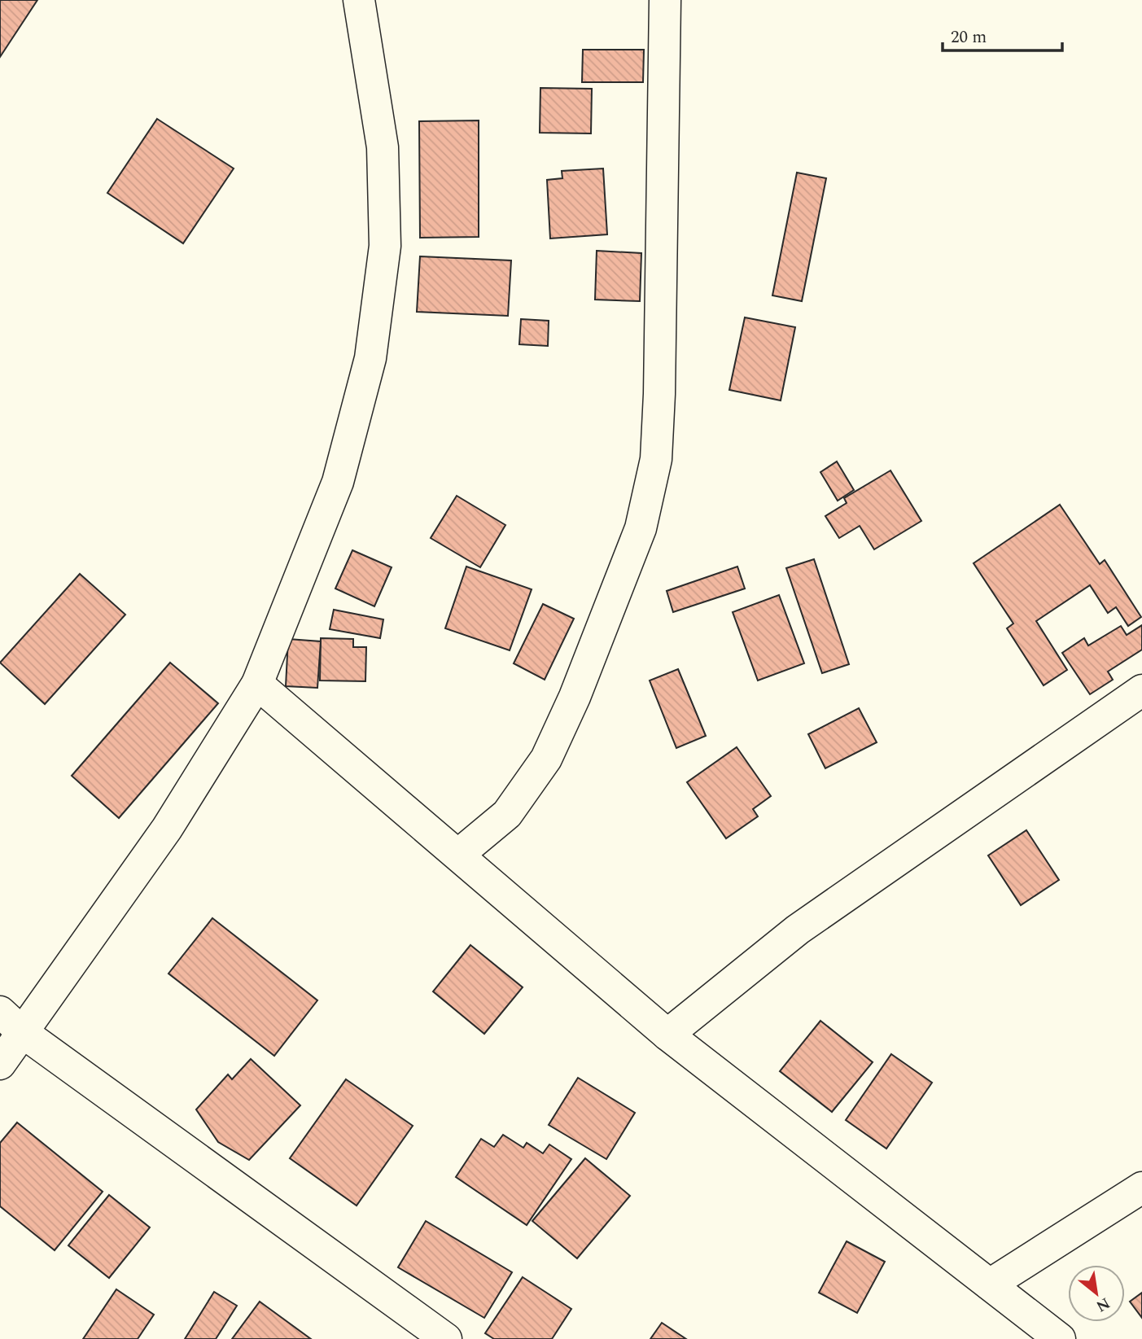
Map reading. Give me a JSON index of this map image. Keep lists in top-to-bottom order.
{
  "scale_bar": "20 m",
  "north": "bottom right"
}
